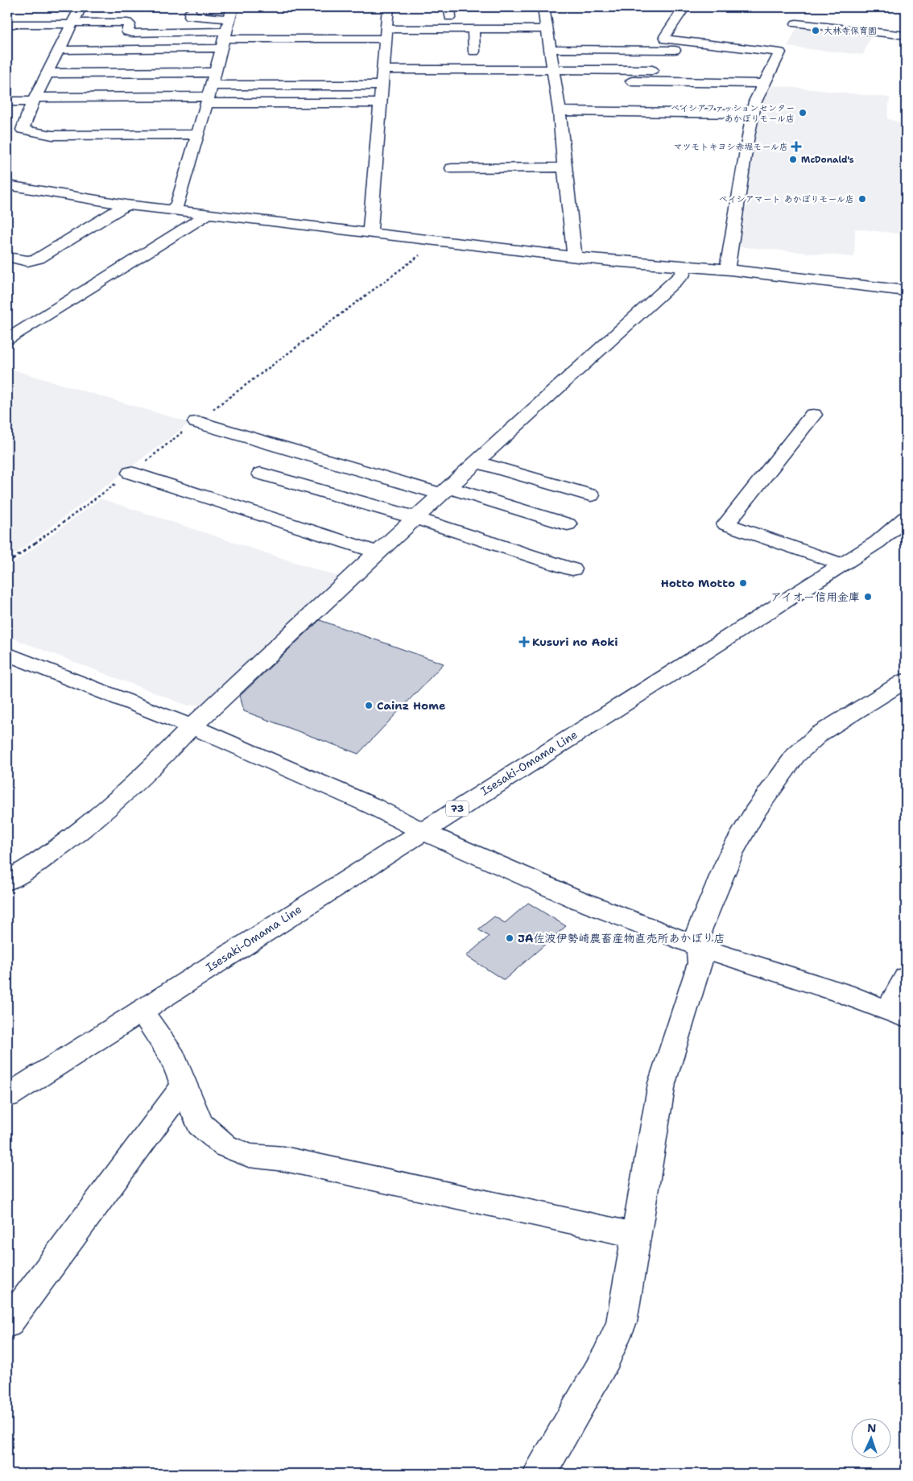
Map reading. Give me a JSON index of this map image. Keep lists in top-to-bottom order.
{
  "streets": {
    "street": ["Isesaki-Omama Line", "73"]
  },
  "places": {
    "other": [
      "大林寺保育園",
      "ベイシアファッションセンター あかぼりモール店",
      "McDonald's",
      "ベイシアマート あかぼりモール店",
      "Hotto Motto",
      "アイオー信用金庫",
      "Cainz Home",
      "JA佐波伊勢崎農畜産物直売所あかぼり店"
    ],
    "health": ["マツモトキヨシ赤堀モール店", "Kusuri no Aoki"]
  },
  "north": "top"
}
